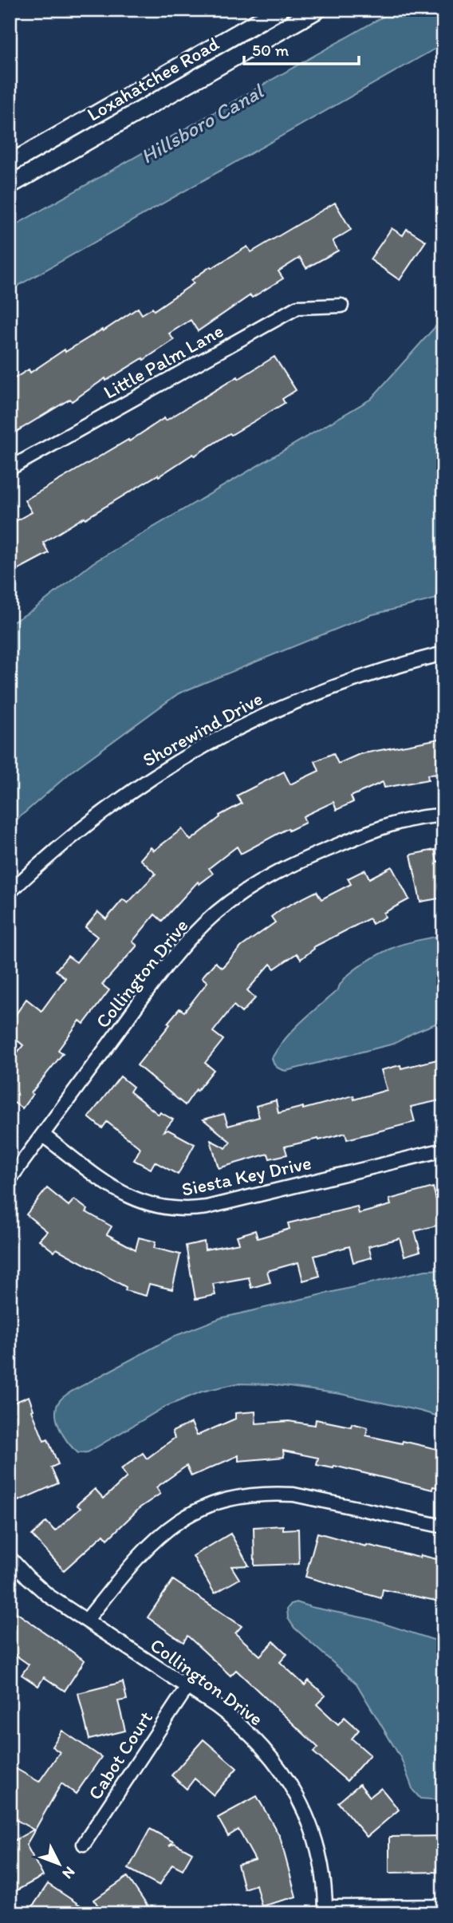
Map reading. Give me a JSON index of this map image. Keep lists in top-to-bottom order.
{
  "streets": {
    "main road": ["Loxahatchee Road"],
    "street": [
      "Little Palm Lane",
      "Shorewind Drive",
      "Collington Drive",
      "Siesta Key Drive",
      "Cabot Court"
    ]
  },
  "crossings": [
    ["Collington Drive", "Siesta Key Drive"],
    ["Collington Drive", "Cabot Court"]
  ],
  "water": ["Hillsboro Canal"],
  "scale_bar": "50 m",
  "north": "bottom right"
}
